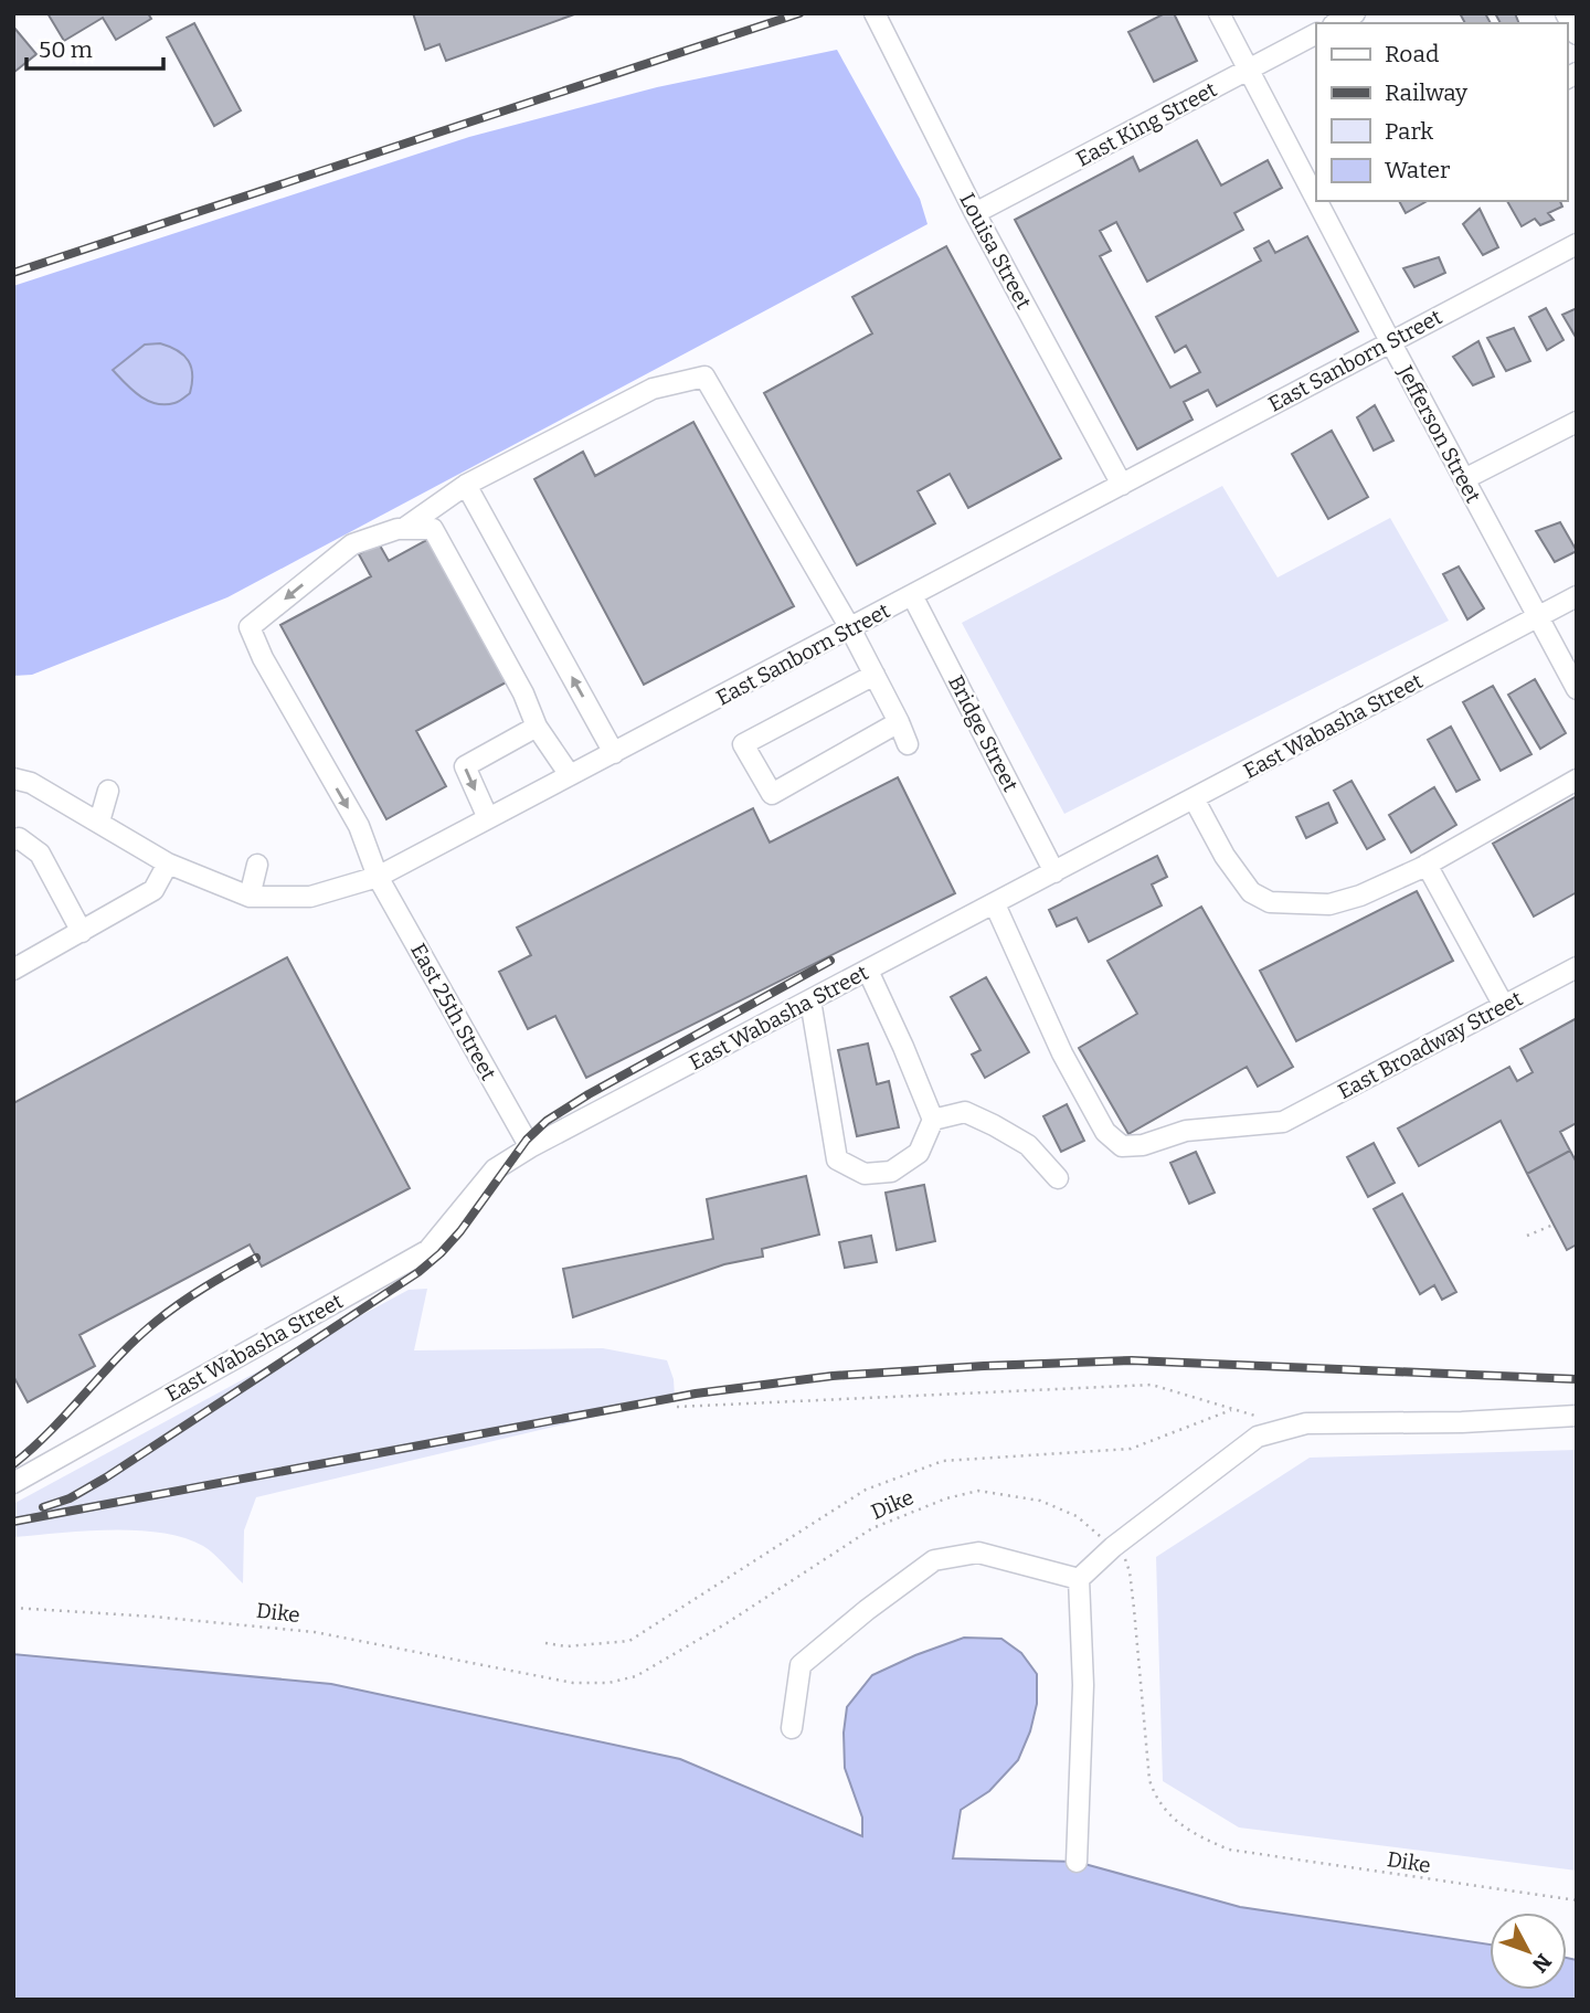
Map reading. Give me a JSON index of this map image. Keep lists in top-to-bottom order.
{
  "streets": {
    "street": [
      "East King Street",
      "Louisa Street",
      "East Sanborn Street",
      "Jefferson Street",
      "East Wabasha Street",
      "Bridge Street",
      "East 25th Street",
      "East Broadway Street"
    ],
    "path": ["Dike"]
  },
  "crossings": [
    ["East King Street", "Louisa Street"],
    ["East King Street", "Jefferson Street"],
    ["Louisa Street", "East Sanborn Street"],
    ["East Sanborn Street", "Jefferson Street"],
    ["East Sanborn Street", "Bridge Street"],
    ["East Sanborn Street", "East 25th Street"],
    ["Jefferson Street", "East Wabasha Street"],
    ["East Wabasha Street", "Bridge Street"],
    ["East Wabasha Street", "East 25th Street"],
    ["East Wabasha Street", "East Broadway Street"]
  ],
  "legend": [
    "Road",
    "Railway",
    "Park",
    "Water"
  ],
  "scale_bar": "50 m",
  "north": "bottom right"
}
